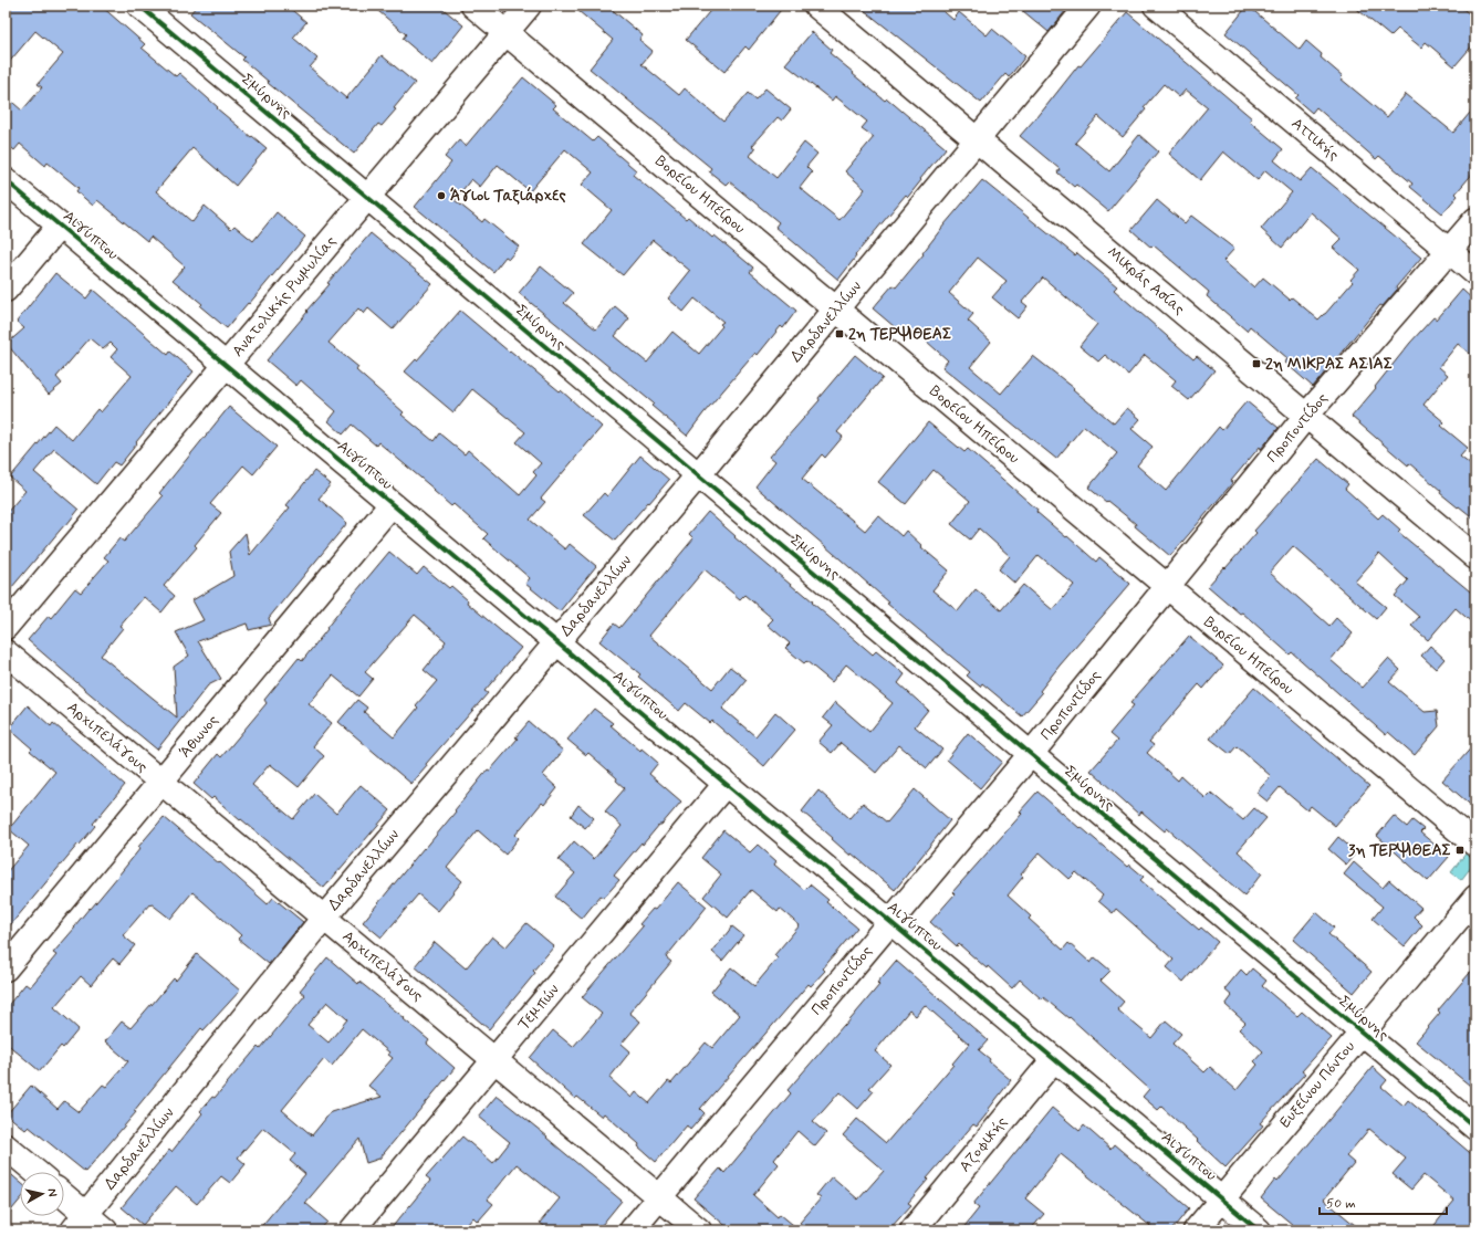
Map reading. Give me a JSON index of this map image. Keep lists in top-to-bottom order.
{
  "streets": {
    "street": [
      "Σμύρνης",
      "Αττικής",
      "Βορείου Ηπείρου",
      "Αιγύπτου",
      "Μικράς Ασίας",
      "Ανατολικής Ρωμυλίας",
      "Δαρδανελλίων",
      "Προποντίδος",
      "Άθωνος",
      "Αρχιπελάγους",
      "Τεμπών",
      "Ευξείνου Πόντου",
      "Αζοφικής"
    ]
  },
  "crossings": [
    ["Σμύρνης", "Ανατολικής Ρωμυλίας"],
    ["Σμύρνης", "Δαρδανελλίων"],
    ["Σμύρνης", "Προποντίδος"],
    ["Σμύρνης", "Ευξείνου Πόντου"],
    ["Αττικής", "Προποντίδος"],
    ["Βορείου Ηπείρου", "Ανατολικής Ρωμυλίας"],
    ["Βορείου Ηπείρου", "Δαρδανελλίων"],
    ["Βορείου Ηπείρου", "Προποντίδος"],
    ["Αιγύπτου", "Ανατολικής Ρωμυλίας"],
    ["Αιγύπτου", "Δαρδανελλίων"],
    ["Αιγύπτου", "Προποντίδος"],
    ["Αιγύπτου", "Άθωνος"],
    ["Αιγύπτου", "Τεμπών"],
    ["Αιγύπτου", "Ευξείνου Πόντου"],
    ["Αιγύπτου", "Αζοφικής"],
    ["Μικράς Ασίας", "Δαρδανελλίων"],
    ["Μικράς Ασίας", "Προποντίδος"],
    ["Δαρδανελλίων", "Αρχιπελάγους"],
    ["Προποντίδος", "Αρχιπελάγους"],
    ["Άθωνος", "Αρχιπελάγους"],
    ["Αρχιπελάγους", "Τεμπών"]
  ],
  "places": {
    "other": ["Άγιοι Ταξιάρχες"],
    "transit": ["2η ΤΕΡΨΙΘΕΑΣ", "2η ΜΙΚΡΑΣ ΑΣΙΑΣ", "3η ΤΕΡΨΙΘΕΑΣ"]
  },
  "scale_bar": "50 m",
  "north": "right"
}
